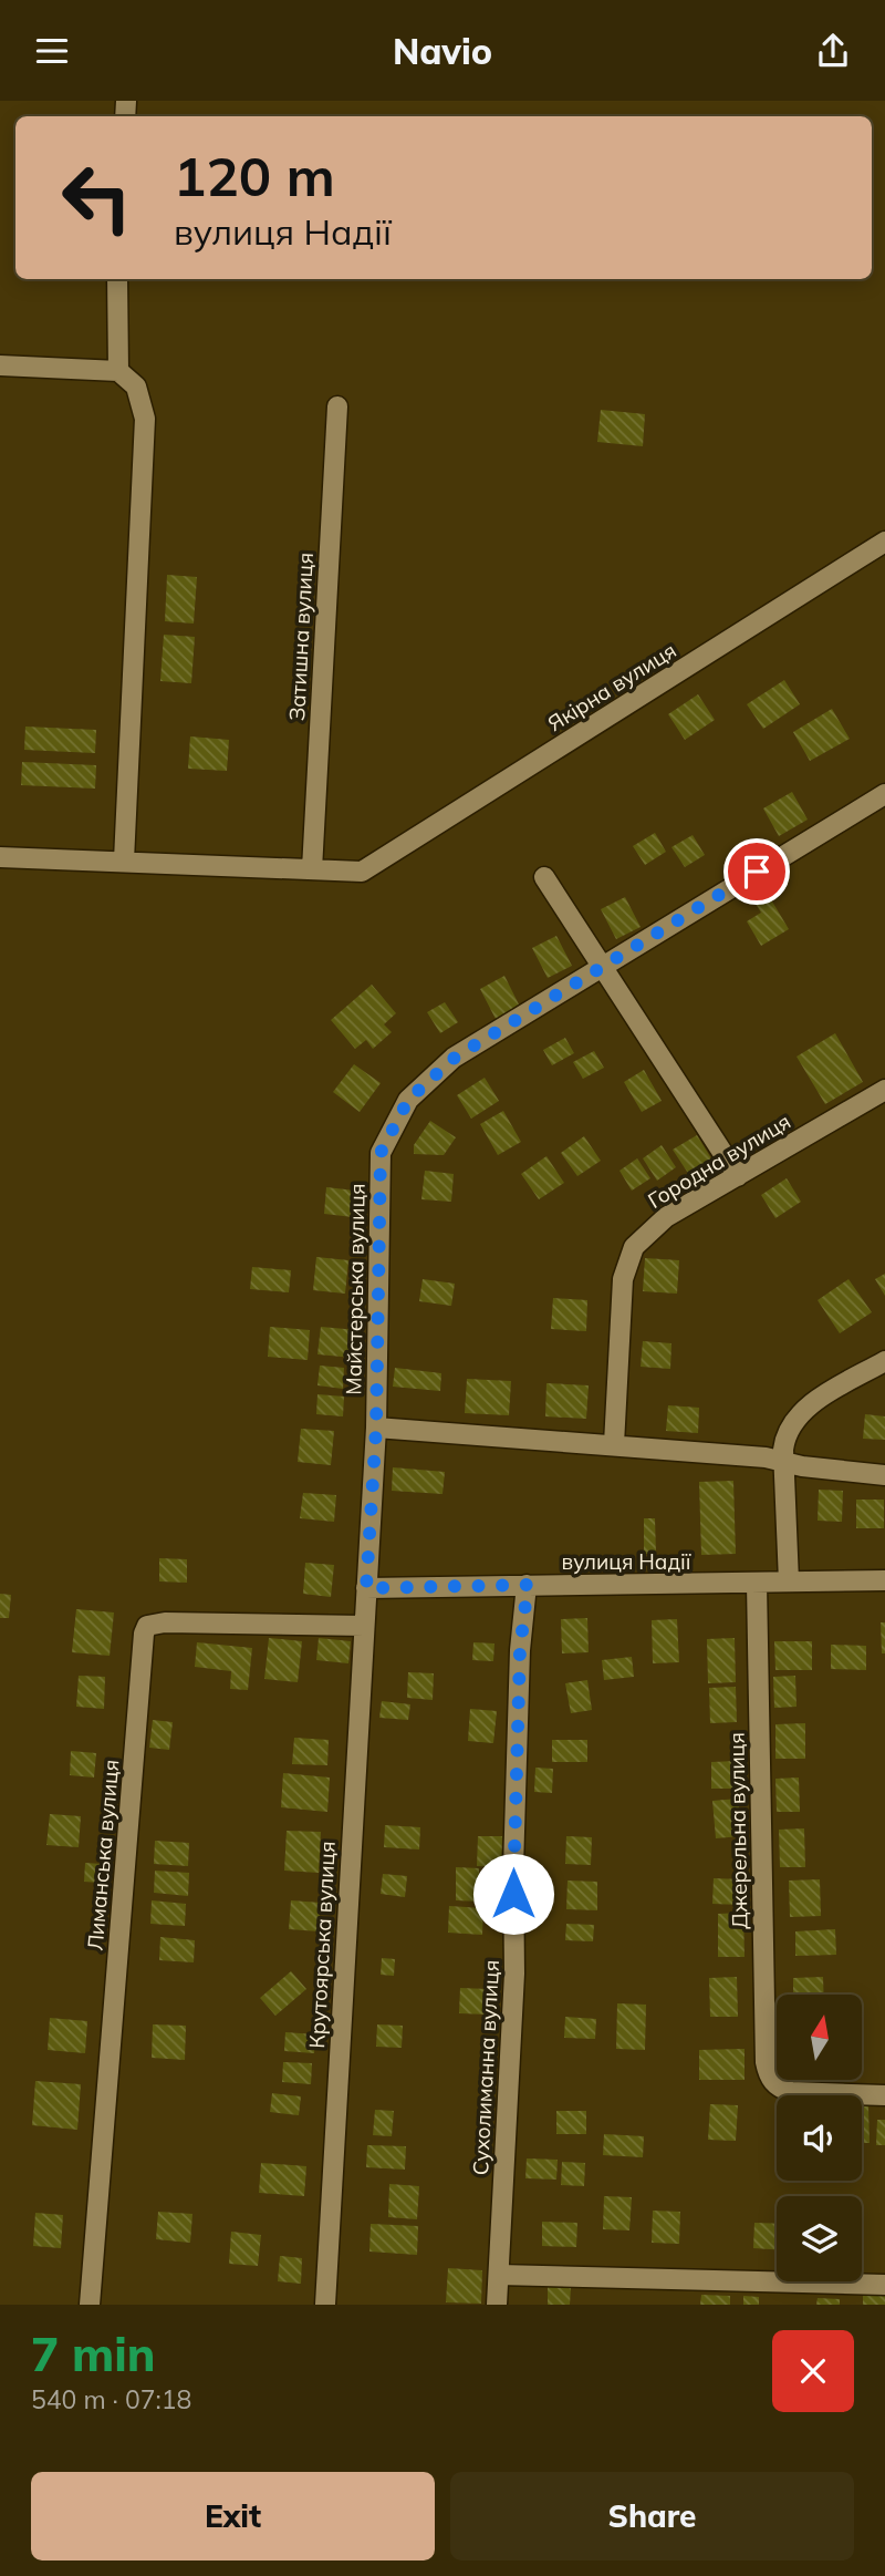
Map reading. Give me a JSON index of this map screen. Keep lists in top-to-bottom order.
{
  "streets": {
    "street": [
      "Затишна вулиця",
      "Якірна вулиця",
      "Городна вулиця",
      "Майстерська вулиця",
      "вулиця Надії",
      "Джерельна вулиця",
      "Лиманська вулиця",
      "Крутоярська вулиця",
      "Сухолиманна вулиця"
    ]
  },
  "crossings": [
    ["Затишна вулиця", "Якірна вулиця"],
    ["Майстерська вулиця", "вулиця Надії"],
    ["Майстерська вулиця", "Крутоярська вулиця"],
    ["вулиця Надії", "Джерельна вулиця"],
    ["вулиця Надії", "Крутоярська вулиця"],
    ["вулиця Надії", "Сухолиманна вулиця"],
    ["Лиманська вулиця", "Крутоярська вулиця"]
  ],
  "north": "top",
  "page": {
    "header": "Navio",
    "turn": ["120 m", "вулиця Надії"],
    "heading": ["7 min", "540 m · 07:18"],
    "buttons": ["Exit", "Share"]
  }
}
